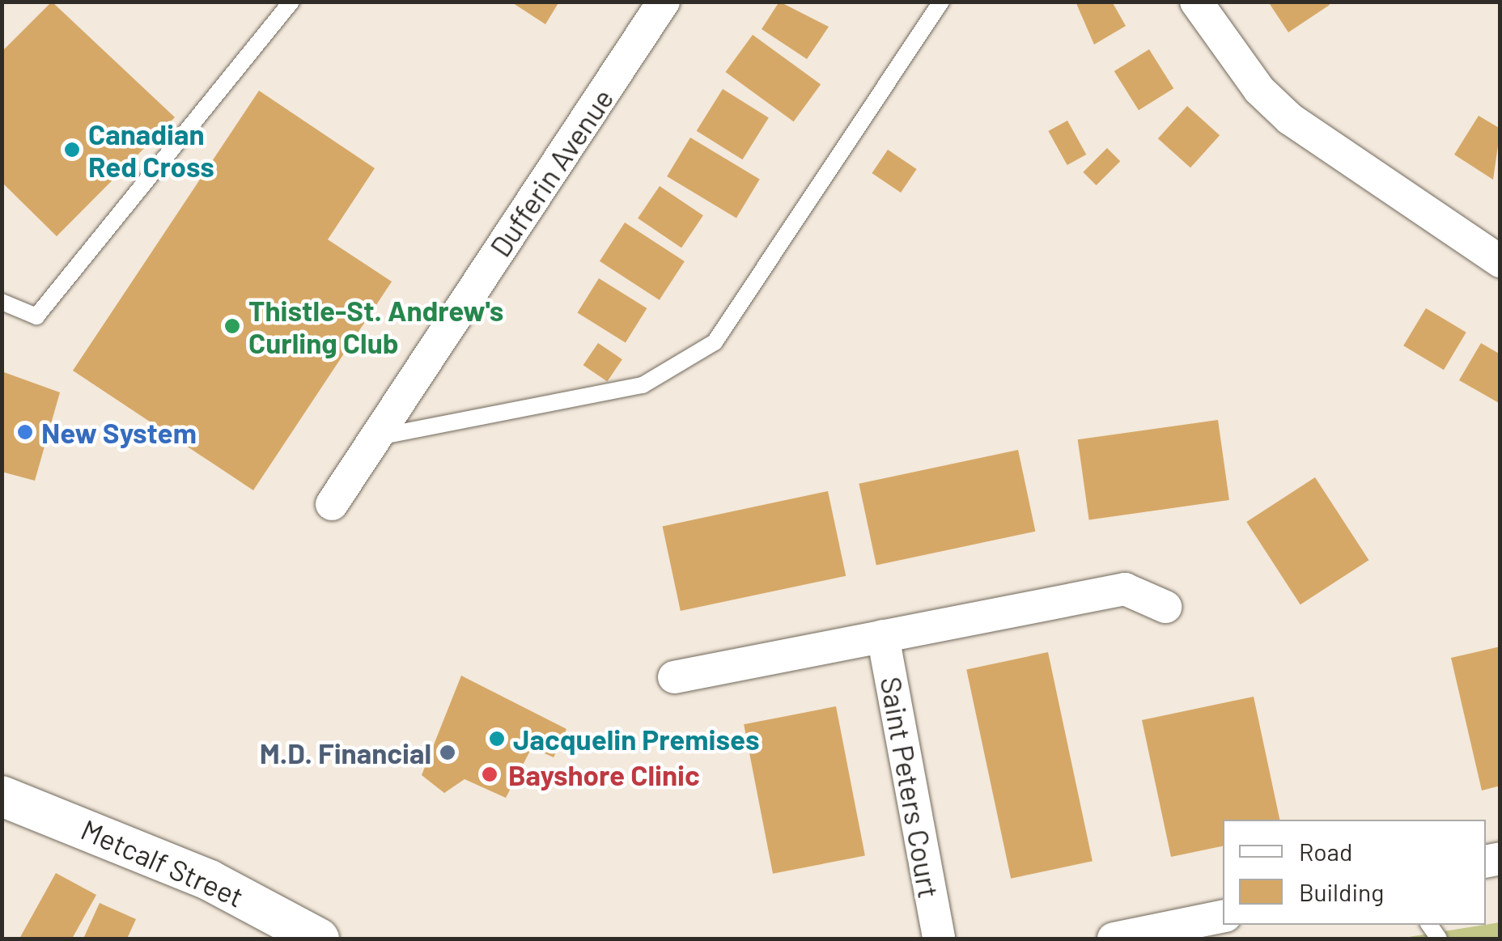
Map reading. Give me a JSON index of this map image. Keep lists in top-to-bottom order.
{
  "streets": {
    "street": ["Dufferin Avenue", "Saint Peters Court", "Metcalf Street"]
  },
  "places": [
    "Canadian Red Cross",
    "Thistle-St. Andrew's Curling Club",
    "New System",
    "Jacquelin Premises",
    "M.D. Financial",
    "Bayshore Clinic"
  ],
  "legend": ["Road", "Building"]
}
